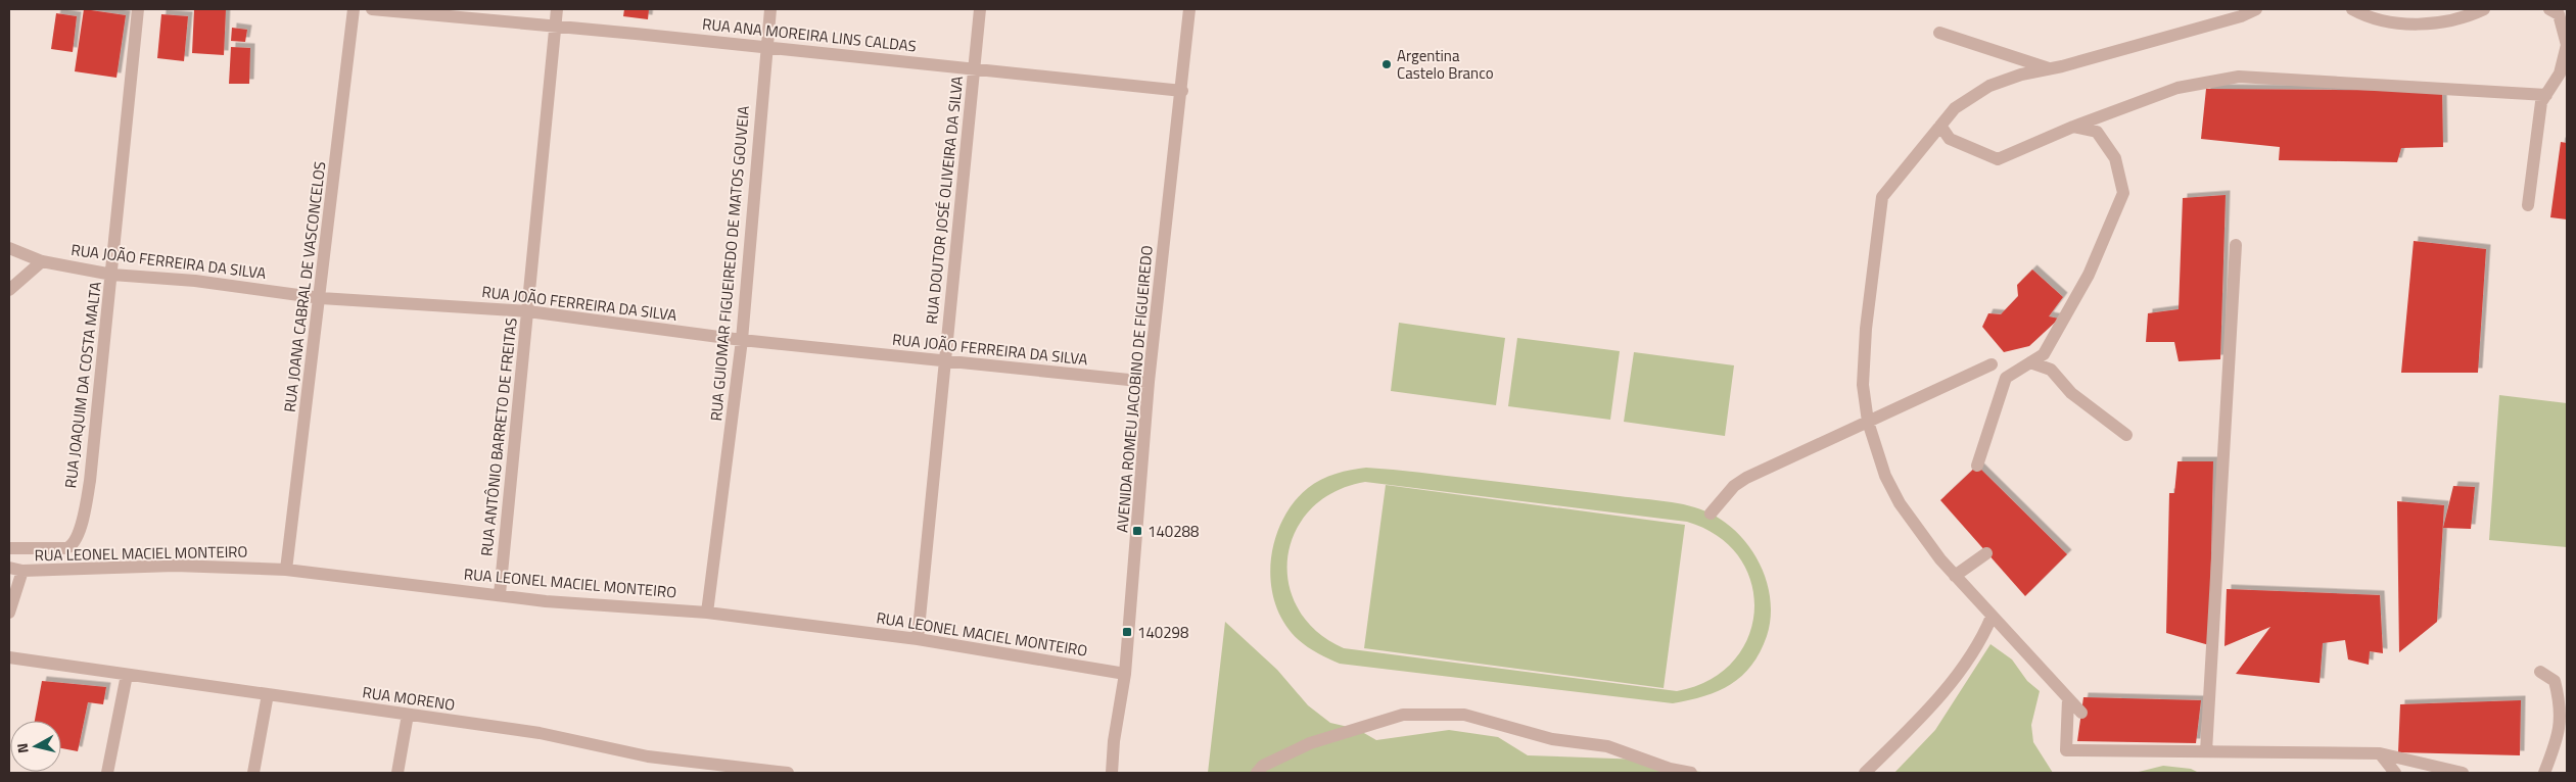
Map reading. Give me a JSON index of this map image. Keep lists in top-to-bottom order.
{
  "streets": {
    "street": [
      "RUA ANA MOREIRA LINS CALDAS",
      "RUA DOUTOR JOSÉ OLIVEIRA DA SILVA",
      "RUA JOÃO FERREIRA DA SILVA",
      "RUA GUIOMAR FIGUEIREDO DE MATOS GOUVEIA",
      "RUA JOANA CABRAL DE VASCONCELOS",
      "RUA JOAQUIM DA COSTA MALTA",
      "AVENIDA ROMEU JACOBINO DE FIGUEIREDO",
      "RUA ANTÔNIO BARRETO DE FREITAS",
      "RUA LEONEL MACIEL MONTEIRO",
      "RUA MORENO"
    ]
  },
  "crossings": [
    ["RUA ANA MOREIRA LINS CALDAS", "RUA DOUTOR JOSÉ OLIVEIRA DA SILVA"],
    ["RUA ANA MOREIRA LINS CALDAS", "RUA GUIOMAR FIGUEIREDO DE MATOS GOUVEIA"],
    ["RUA ANA MOREIRA LINS CALDAS", "AVENIDA ROMEU JACOBINO DE FIGUEIREDO"],
    ["RUA ANA MOREIRA LINS CALDAS", "RUA ANTÔNIO BARRETO DE FREITAS"],
    ["RUA DOUTOR JOSÉ OLIVEIRA DA SILVA", "RUA JOÃO FERREIRA DA SILVA"],
    ["RUA DOUTOR JOSÉ OLIVEIRA DA SILVA", "RUA LEONEL MACIEL MONTEIRO"],
    ["RUA JOÃO FERREIRA DA SILVA", "RUA GUIOMAR FIGUEIREDO DE MATOS GOUVEIA"],
    ["RUA JOÃO FERREIRA DA SILVA", "RUA JOANA CABRAL DE VASCONCELOS"],
    ["RUA JOÃO FERREIRA DA SILVA", "RUA JOAQUIM DA COSTA MALTA"],
    ["RUA JOÃO FERREIRA DA SILVA", "AVENIDA ROMEU JACOBINO DE FIGUEIREDO"],
    ["RUA JOÃO FERREIRA DA SILVA", "RUA ANTÔNIO BARRETO DE FREITAS"],
    ["RUA GUIOMAR FIGUEIREDO DE MATOS GOUVEIA", "RUA LEONEL MACIEL MONTEIRO"],
    ["RUA JOANA CABRAL DE VASCONCELOS", "RUA LEONEL MACIEL MONTEIRO"],
    ["AVENIDA ROMEU JACOBINO DE FIGUEIREDO", "RUA LEONEL MACIEL MONTEIRO"],
    ["RUA ANTÔNIO BARRETO DE FREITAS", "RUA LEONEL MACIEL MONTEIRO"]
  ],
  "places": {
    "other": ["Argentina Castelo Branco"],
    "transit": ["140288", "140298"]
  },
  "north": "left"
}
